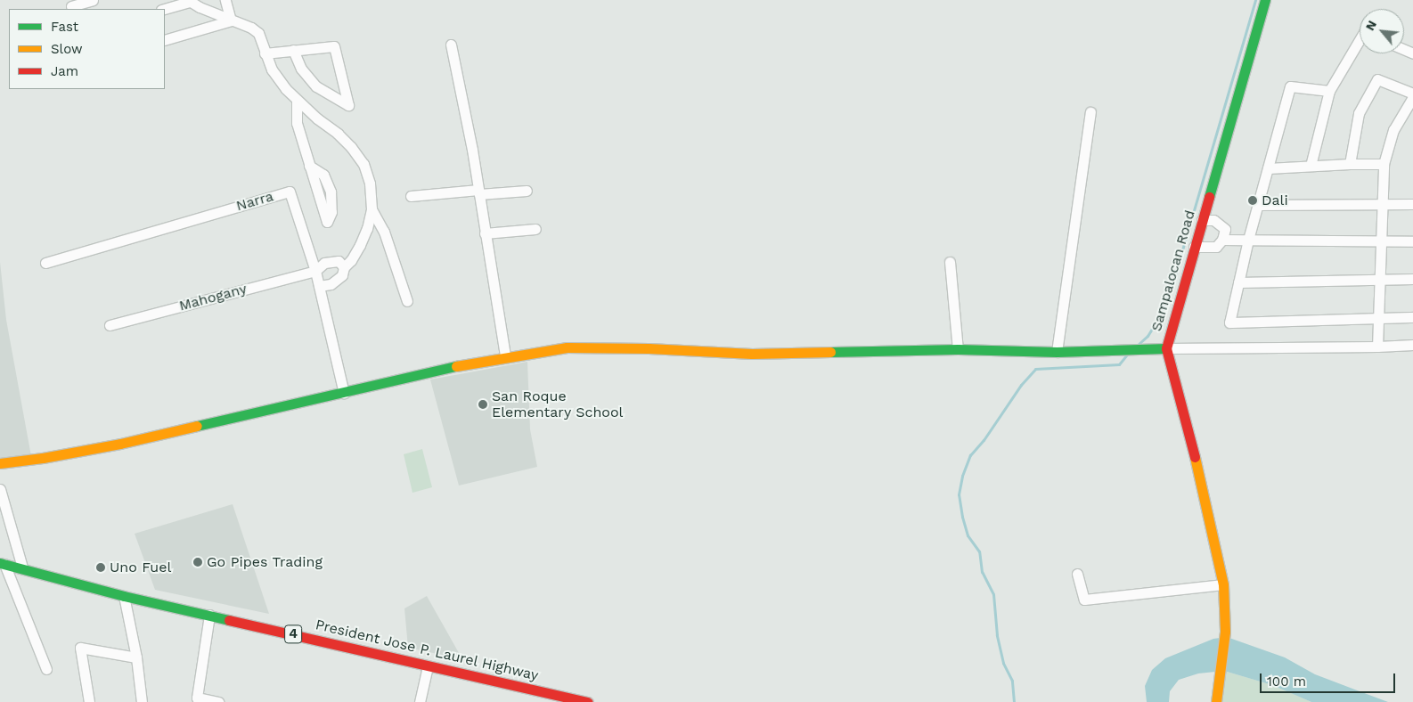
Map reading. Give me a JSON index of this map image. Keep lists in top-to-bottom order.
{
  "streets": {
    "main road": ["Sampalocan Road", "4", "President Jose P. Laurel Highway"],
    "street": ["Narra", "Mahogany"]
  },
  "crossings": [
    ["Narra", "Mahogany"]
  ],
  "places": [
    "Dali",
    "San Roque Elementary School",
    "Go Pipes Trading",
    "Uno Fuel"
  ],
  "legend": ["Fast", "Slow", "Jam"],
  "scale_bar": "100 m",
  "north": "top left"
}
